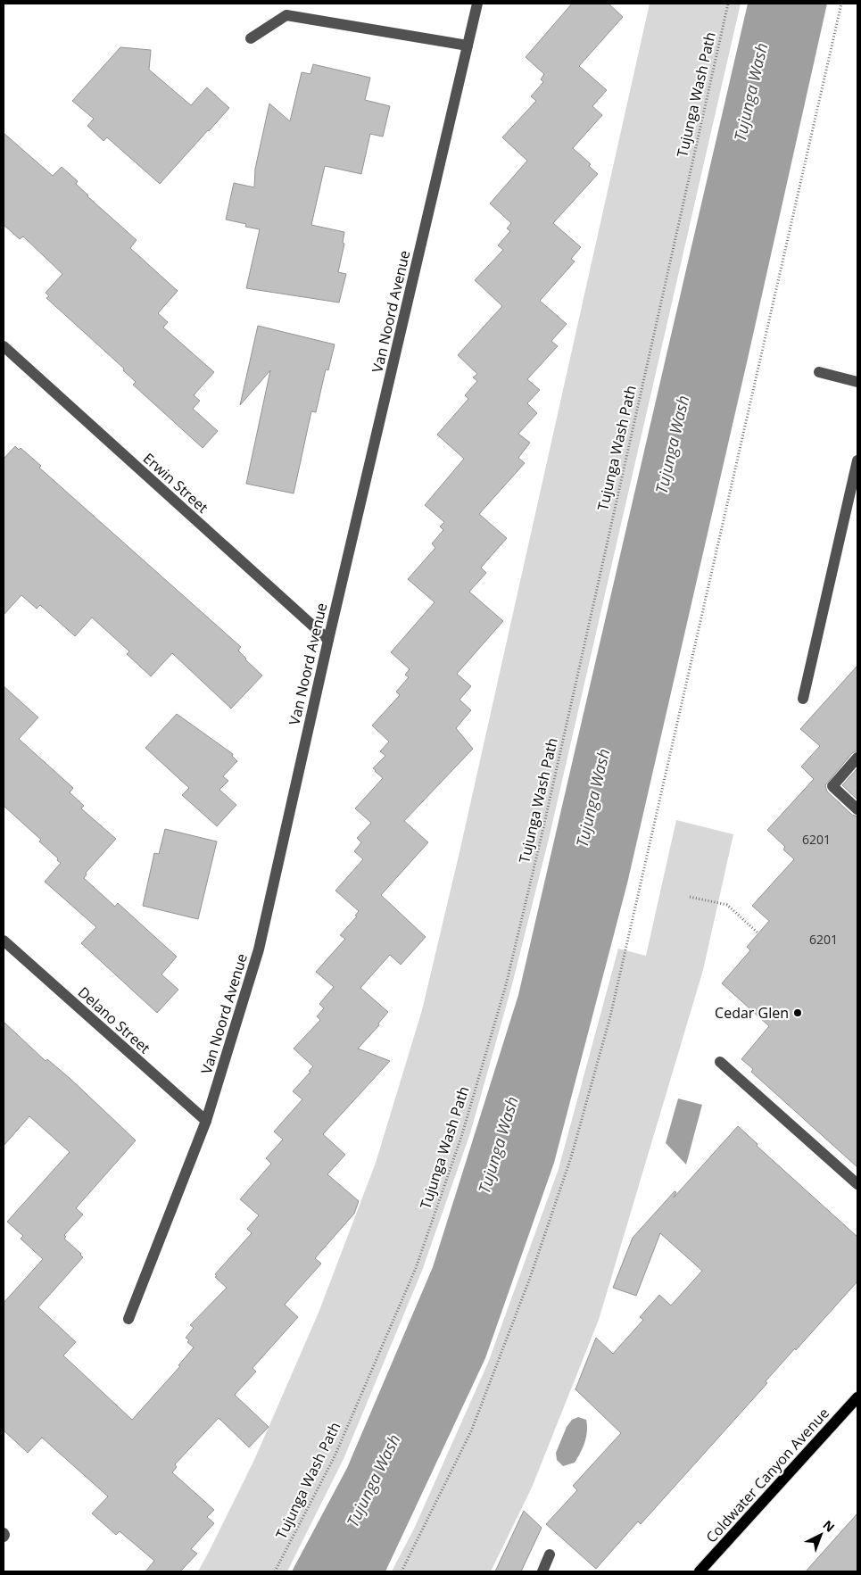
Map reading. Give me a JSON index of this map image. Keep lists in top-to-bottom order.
{
  "streets": {
    "main road": ["Coldwater Canyon Avenue"],
    "street": ["Van Noord Avenue", "Erwin Street", "Delano Street"],
    "path": ["Tujunga Wash Path"]
  },
  "crossings": [
    ["Van Noord Avenue", "Erwin Street"],
    ["Van Noord Avenue", "Delano Street"]
  ],
  "water": ["Tujunga Wash"],
  "places": ["Cedar Glen"],
  "house_numbers": ["6201", "6201"],
  "north": "top right"
}
